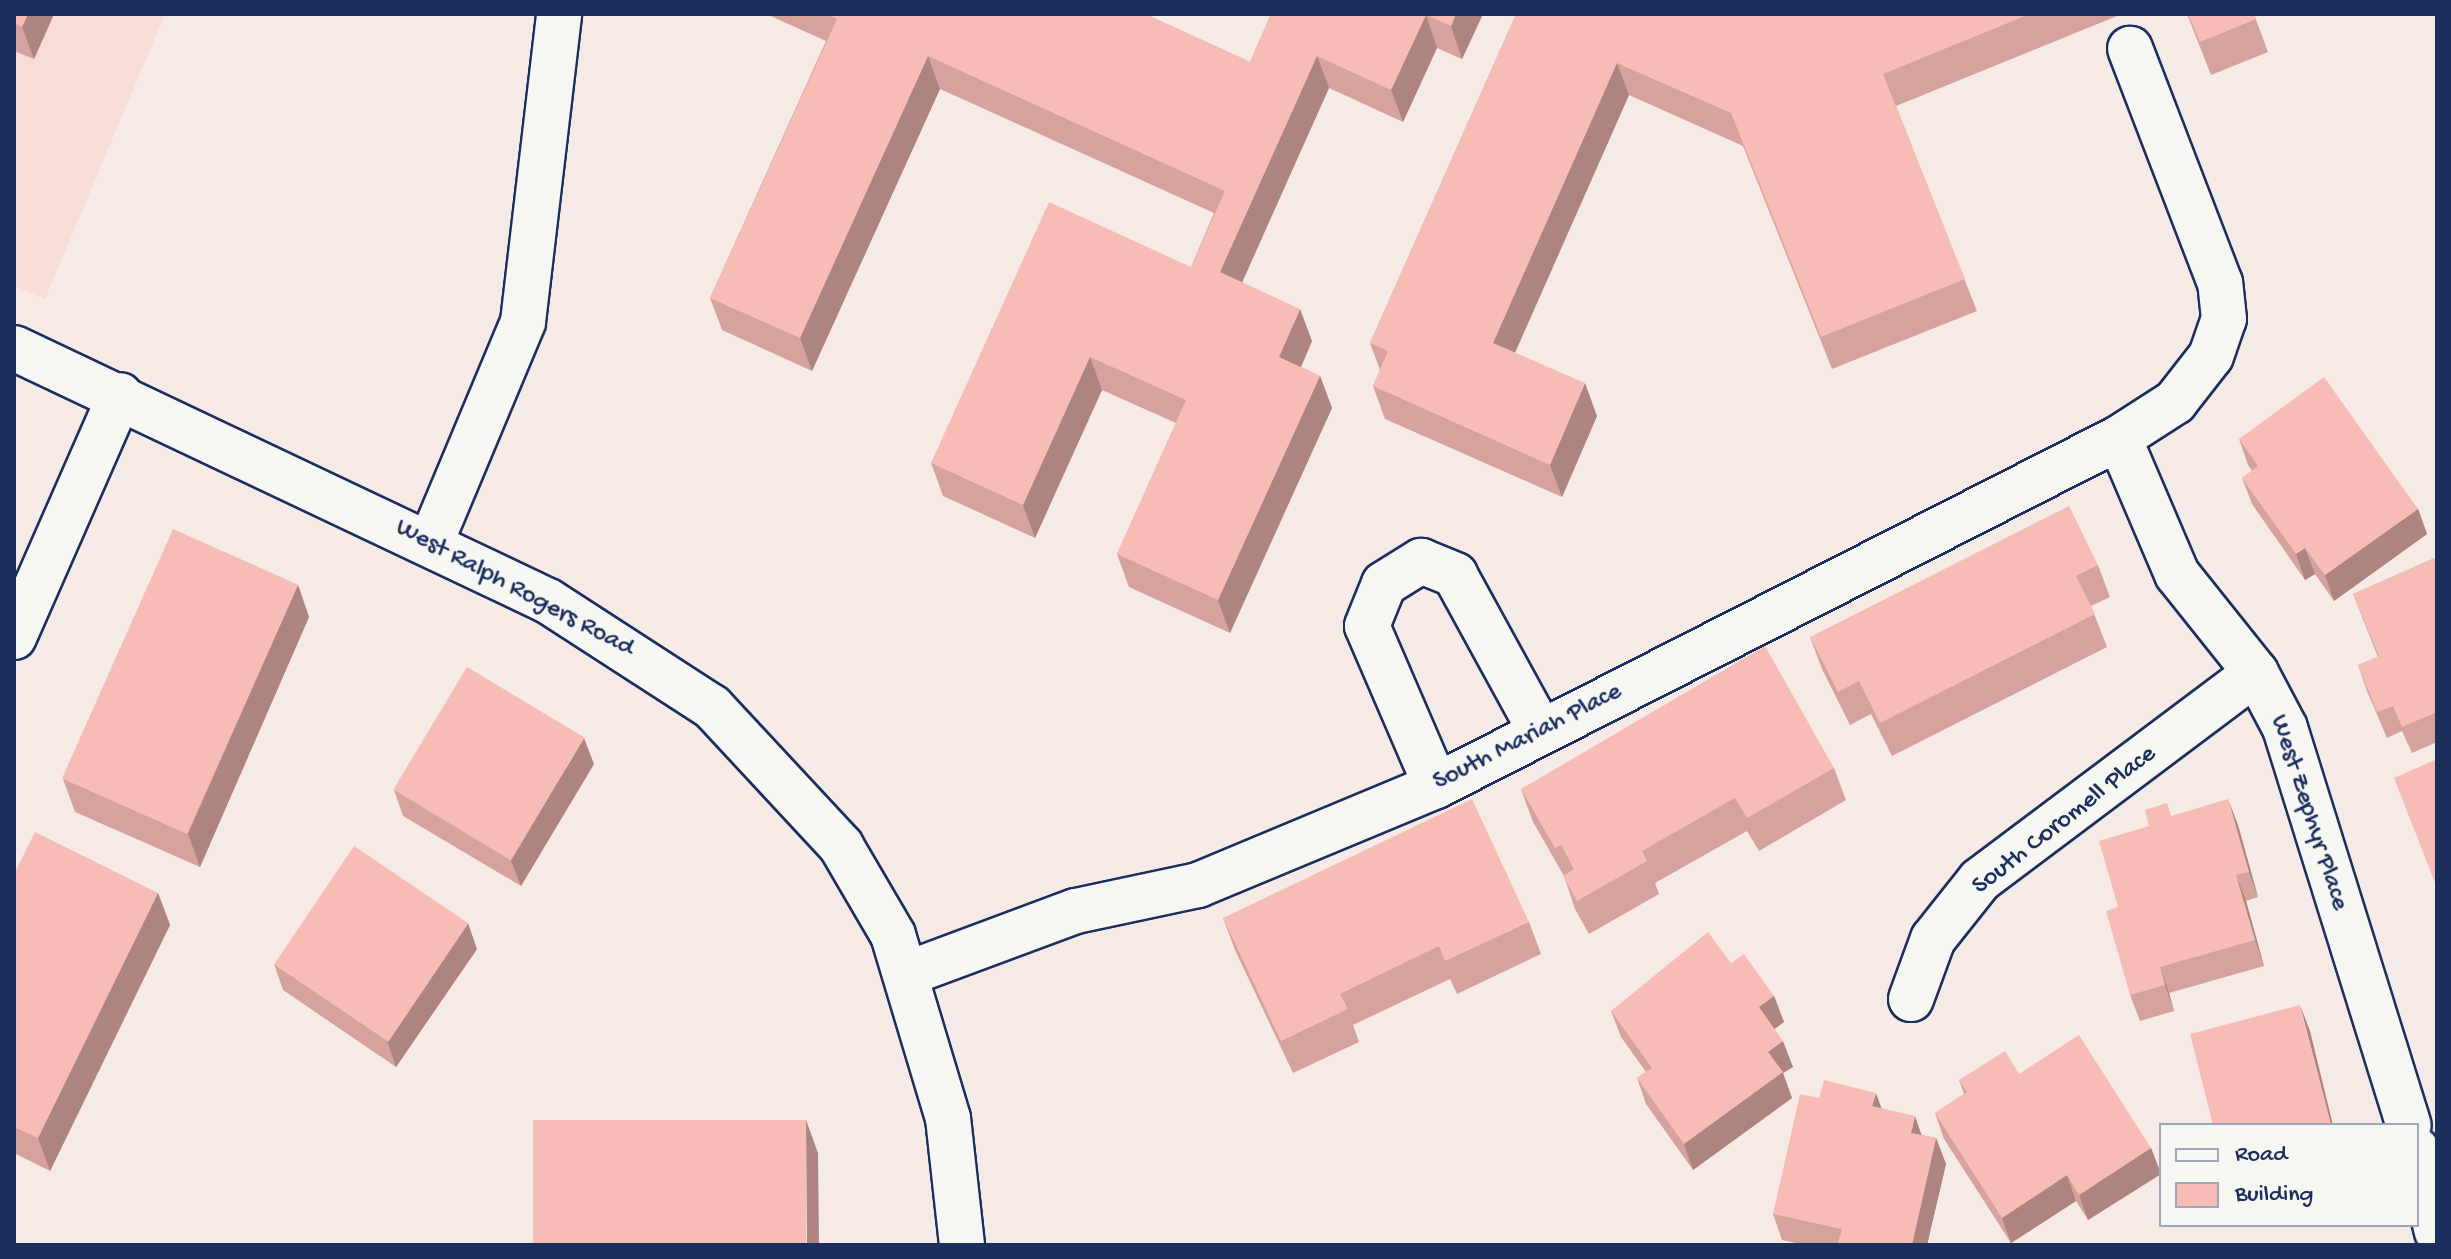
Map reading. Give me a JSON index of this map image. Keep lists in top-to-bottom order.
{
  "streets": {
    "street": [
      "West Ralph Rogers Road",
      "South Mariah Place",
      "West Zephyr Place",
      "South Coromell Place"
    ]
  },
  "crossings": [
    ["West Ralph Rogers Road", "South Mariah Place"],
    ["South Mariah Place", "West Zephyr Place"],
    ["West Zephyr Place", "South Coromell Place"]
  ],
  "legend": ["Road", "Building"]
}
